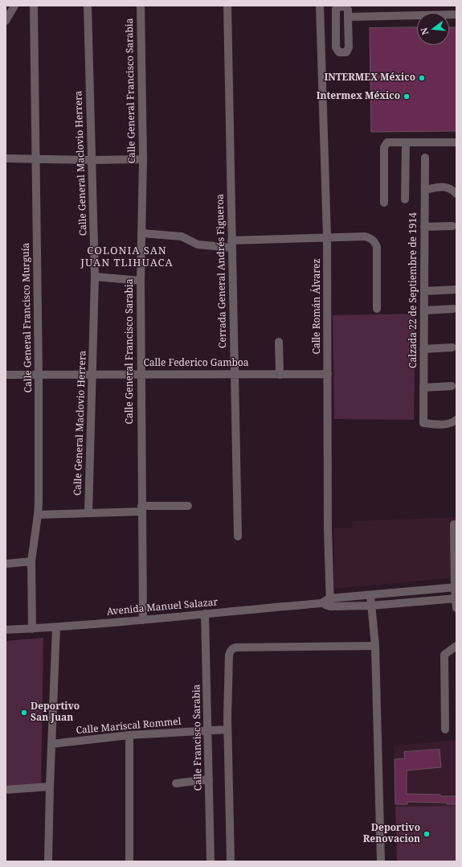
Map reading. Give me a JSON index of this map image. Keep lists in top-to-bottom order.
{
  "streets": {
    "street": [
      "Calle General Francisco Sarabia",
      "Calle General Maclovio Herrera",
      "Cerrada General Andrés Figueroa",
      "Calzada 22 de Septiembre de 1914",
      "Calle Román Álvarez",
      "Calle General Francisco Murguía",
      "Calle Federico Gamboa",
      "Avenida Manuel Salazar",
      "Calle Mariscal Rommel",
      "Calle Francisco Sarabia"
    ]
  },
  "crossings": [
    ["Calle General Francisco Sarabia", "Calle Federico Gamboa"],
    ["Calle General Francisco Sarabia", "Avenida Manuel Salazar"],
    ["Calle General Maclovio Herrera", "Calle Federico Gamboa"],
    ["Cerrada General Andrés Figueroa", "Calle Federico Gamboa"],
    ["Calle Román Álvarez", "Calle Federico Gamboa"],
    ["Calle Román Álvarez", "Avenida Manuel Salazar"],
    ["Calle General Francisco Murguía", "Calle Federico Gamboa"],
    ["Calle General Francisco Murguía", "Avenida Manuel Salazar"],
    ["Avenida Manuel Salazar", "Calle Francisco Sarabia"],
    ["Calle Mariscal Rommel", "Calle Francisco Sarabia"]
  ],
  "districts": ["COLONIA SAN JUAN TLIHUACA"],
  "places": [
    "INTERMEX México",
    "Intermex México",
    "Deportivo San Juan",
    "Deportivo Renovacion"
  ],
  "north": "left"
}
